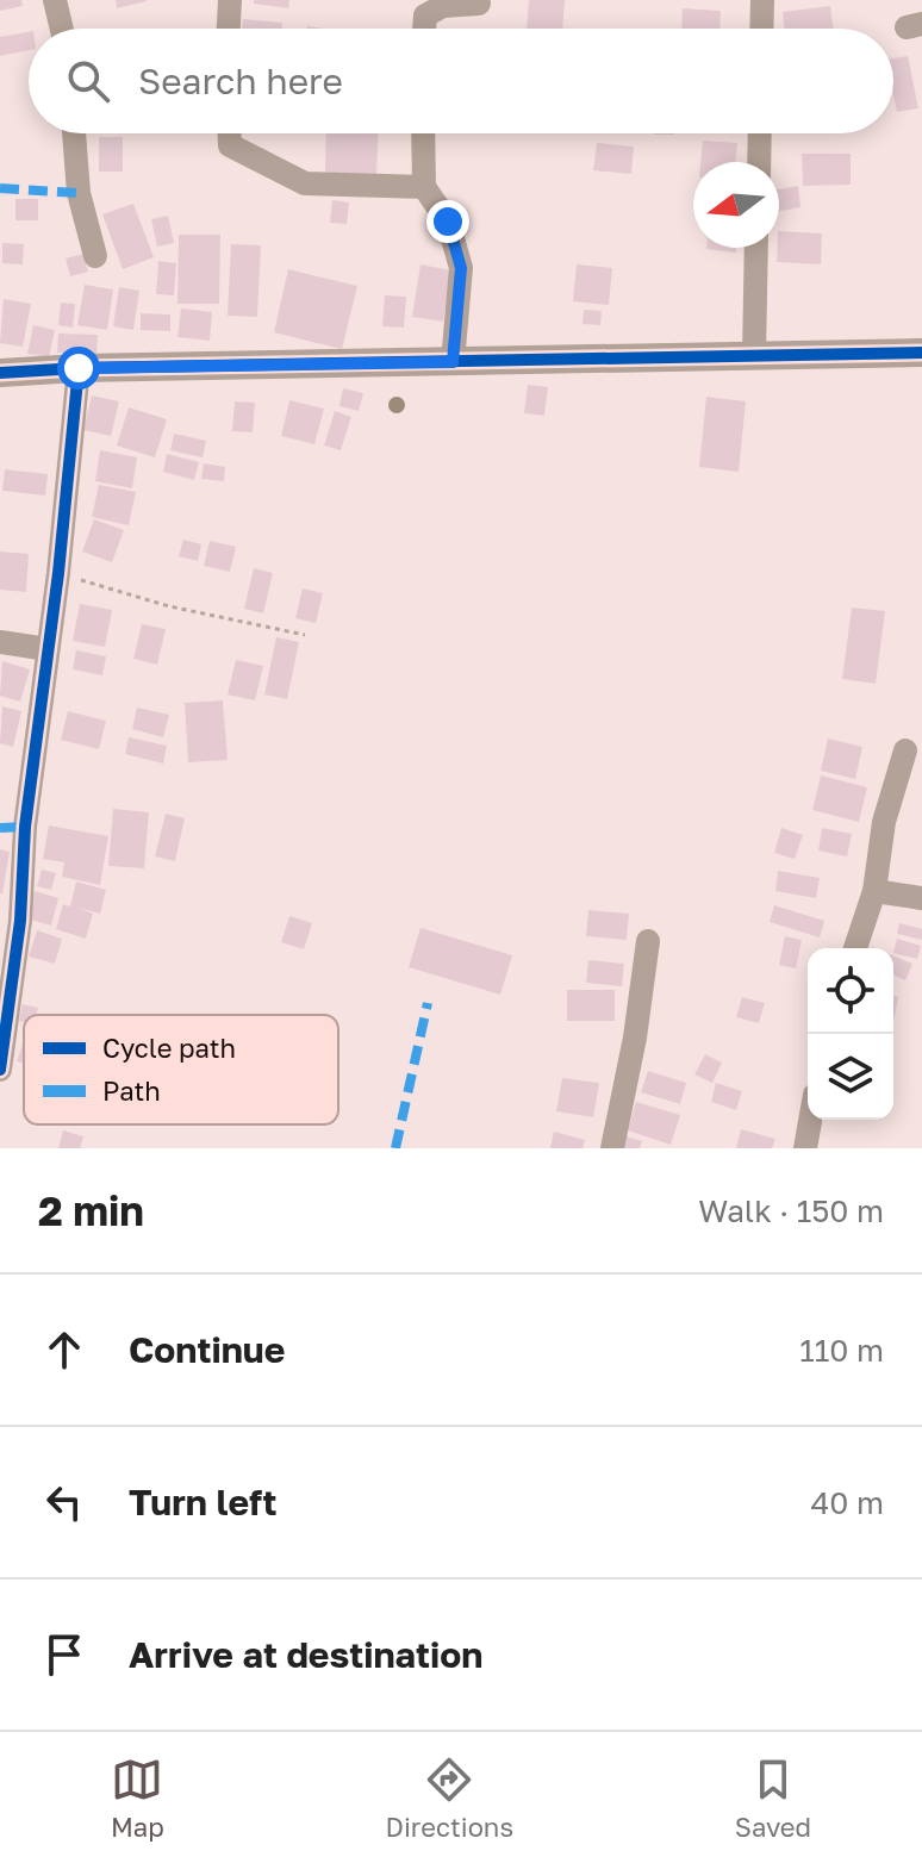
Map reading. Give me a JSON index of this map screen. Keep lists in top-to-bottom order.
{
  "legend": ["Cycle path", "Path"],
  "north": "left",
  "page": {
    "search": "Search here",
    "heading": ["2 min", "Walk · 150 m"],
    "list": [
      ["Continue", "110 m"],
      ["Turn left", "40 m"],
      "Arrive at destination"
    ],
    "nav": ["Map", "Directions", "Saved"]
  }
}
